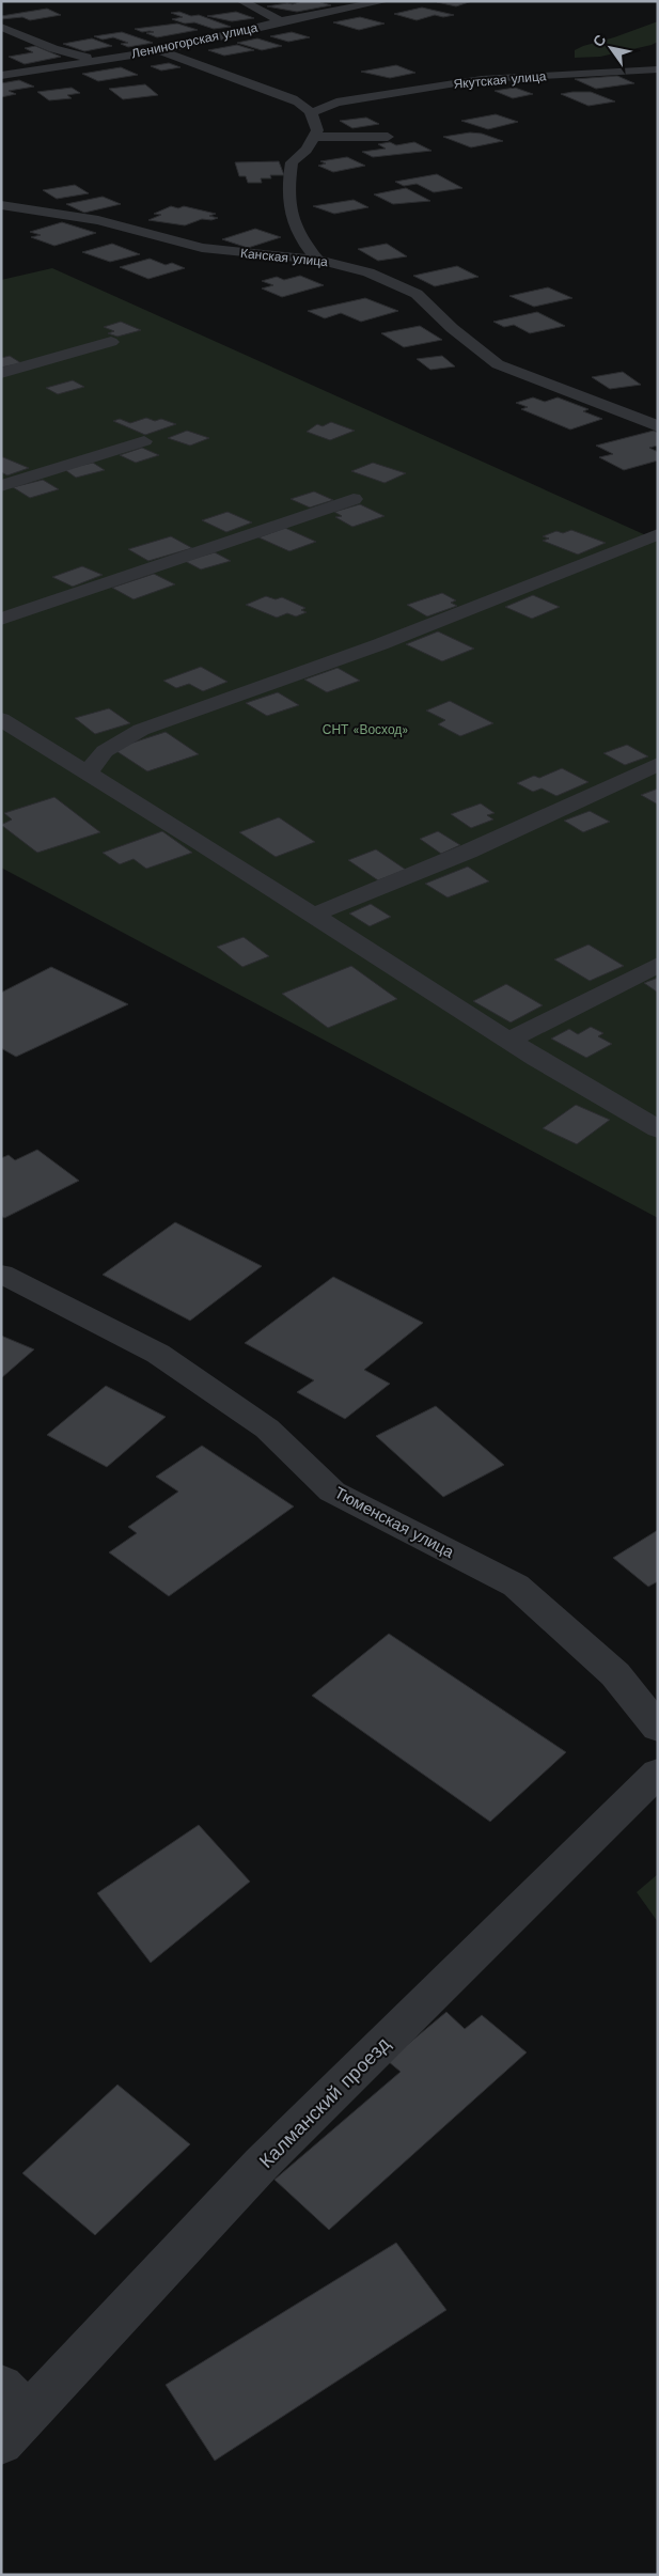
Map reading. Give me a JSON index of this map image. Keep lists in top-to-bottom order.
{
  "streets": {
    "street": [
      "Лениногорская улица",
      "Якутская улица",
      "Канская улица",
      "Тюменская улица",
      "Калманский проезд"
    ]
  },
  "parks": ["СНТ «Восход»"],
  "north": "top left"
}
